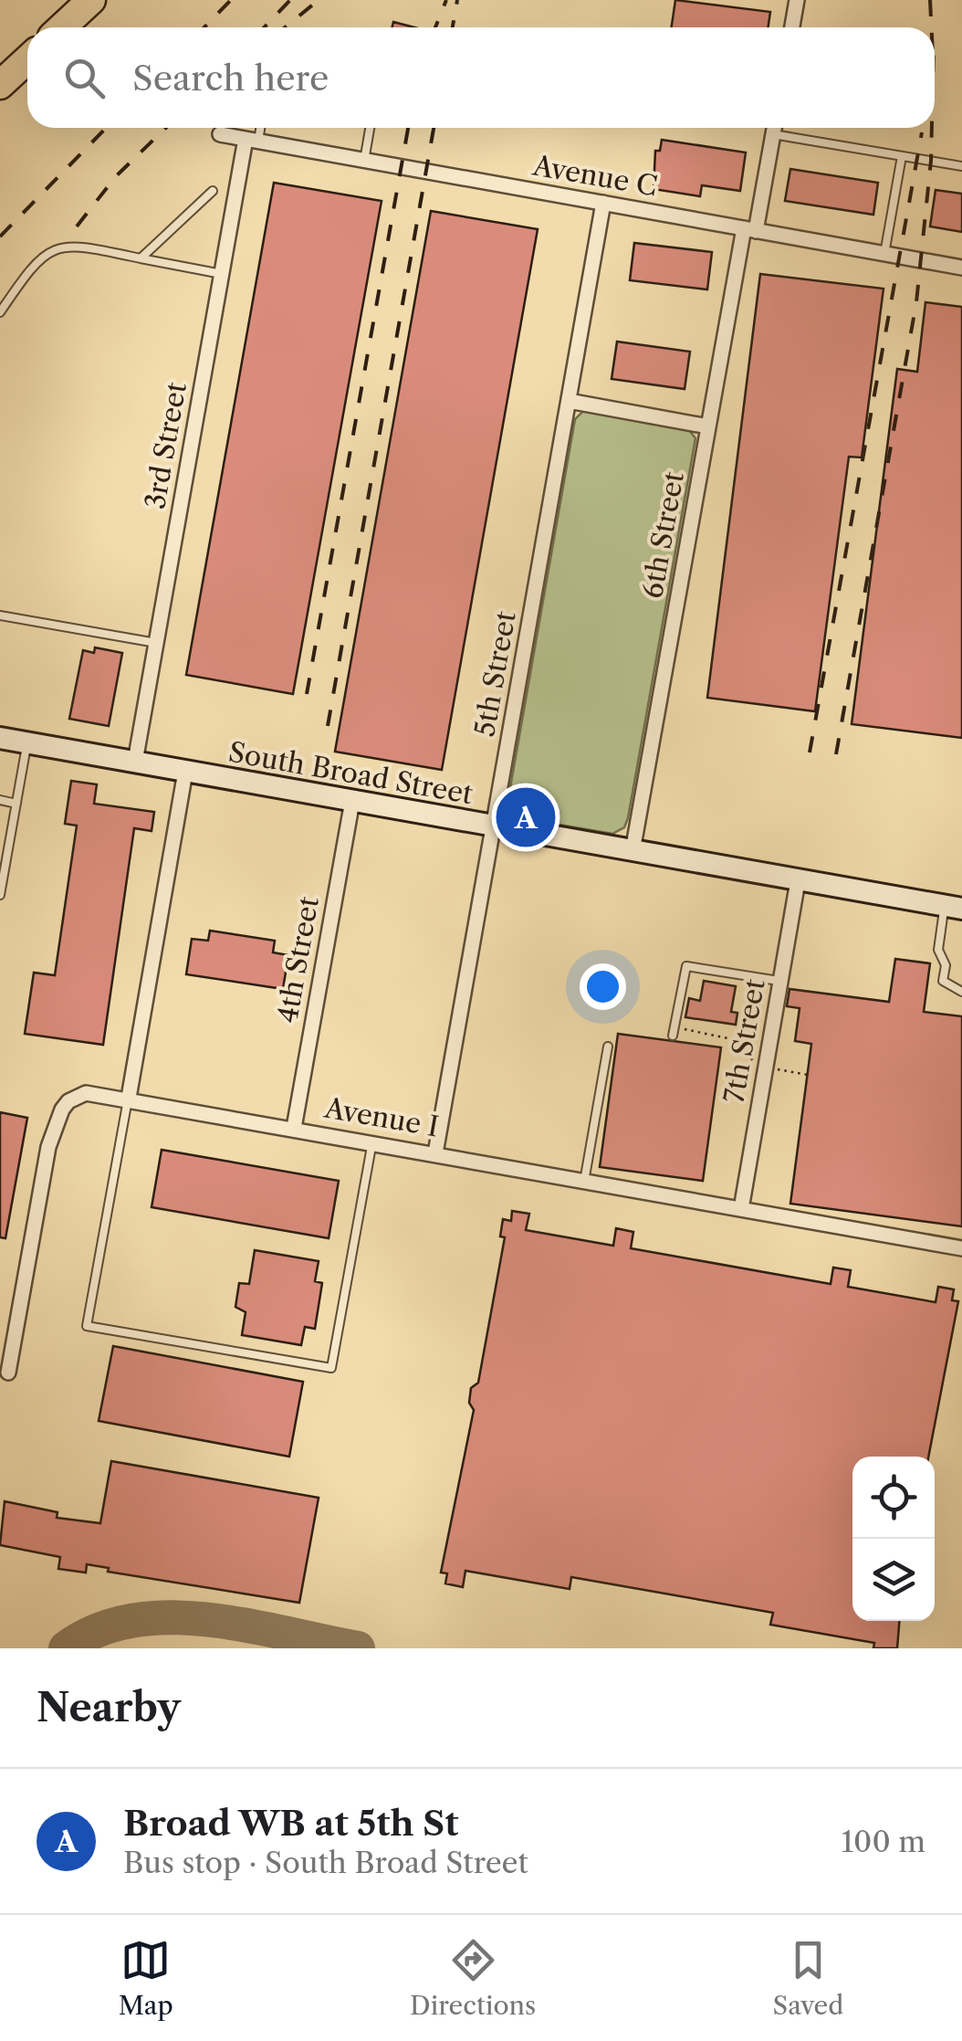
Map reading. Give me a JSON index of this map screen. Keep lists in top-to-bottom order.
{
  "streets": {
    "street": [
      "Avenue C",
      "3rd Street",
      "6th Street",
      "5th Street",
      "South Broad Street",
      "4th Street",
      "7th Street",
      "Avenue I"
    ]
  },
  "crossings": [
    ["Avenue C", "3rd Street"],
    ["Avenue C", "6th Street"],
    ["Avenue C", "5th Street"],
    ["3rd Street", "South Broad Street"],
    ["6th Street", "South Broad Street"],
    ["5th Street", "South Broad Street"],
    ["5th Street", "Avenue I"],
    ["South Broad Street", "4th Street"],
    ["South Broad Street", "7th Street"],
    ["4th Street", "Avenue I"],
    ["7th Street", "Avenue I"]
  ],
  "page": {
    "search": "Search here",
    "pins": "A",
    "heading": "Nearby",
    "list": [
      {
        "mark": "A",
        "name": "Broad WB at 5th St",
        "note": "Bus stop · South Broad Street",
        "value": "100 m"
      }
    ],
    "nav": ["Map", "Directions", "Saved"]
  }
}
